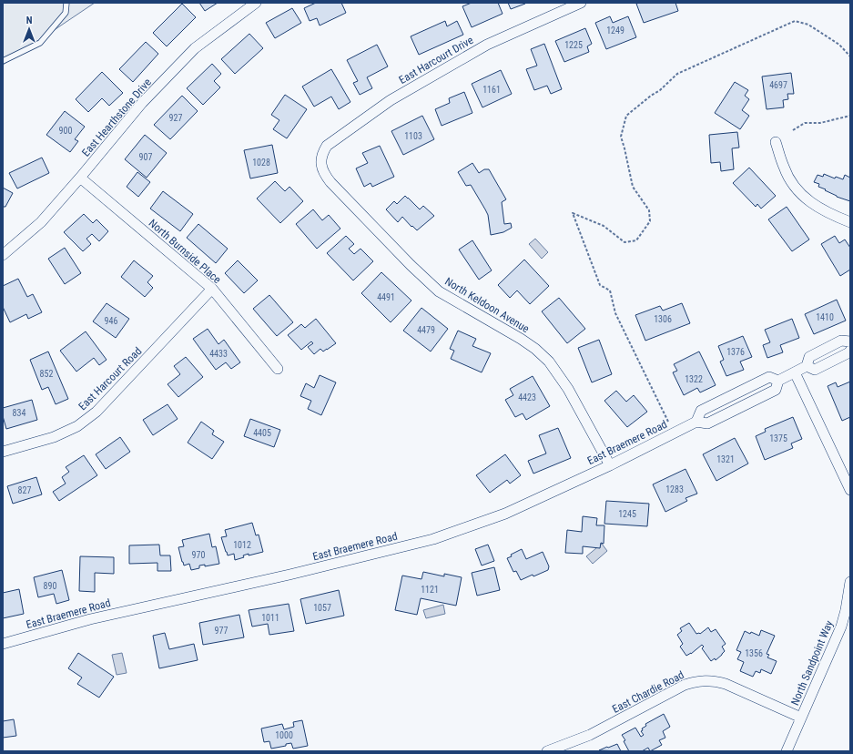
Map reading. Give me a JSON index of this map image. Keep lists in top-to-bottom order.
{
  "streets": {
    "street": [
      "East Harcourt Drive",
      "East Hearthstone Drive",
      "North Burnside Place",
      "North Keldoon Avenue",
      "East Harcourt Road",
      "East Braemere Road",
      "North Sandpoint Way",
      "East Chardie Road"
    ]
  },
  "crossings": [
    ["East Harcourt Drive", "North Keldoon Avenue"],
    ["East Hearthstone Drive", "North Burnside Place"],
    ["North Burnside Place", "East Harcourt Road"],
    ["North Keldoon Avenue", "East Braemere Road"],
    ["North Sandpoint Way", "East Chardie Road"]
  ],
  "house_numbers": [
    "1249",
    "1225",
    "4697",
    "1161",
    "927",
    "900",
    "1103",
    "907",
    "1028",
    "4491",
    "1410",
    "1306",
    "946",
    "4479",
    "1376",
    "4433",
    "852",
    "1322",
    "4423",
    "834",
    "4405",
    "1375",
    "1321",
    "1283",
    "827",
    "1245",
    "1012",
    "970",
    "890",
    "1121",
    "1057",
    "1011",
    "977",
    "1356",
    "1000"
  ],
  "north": "top"
}
